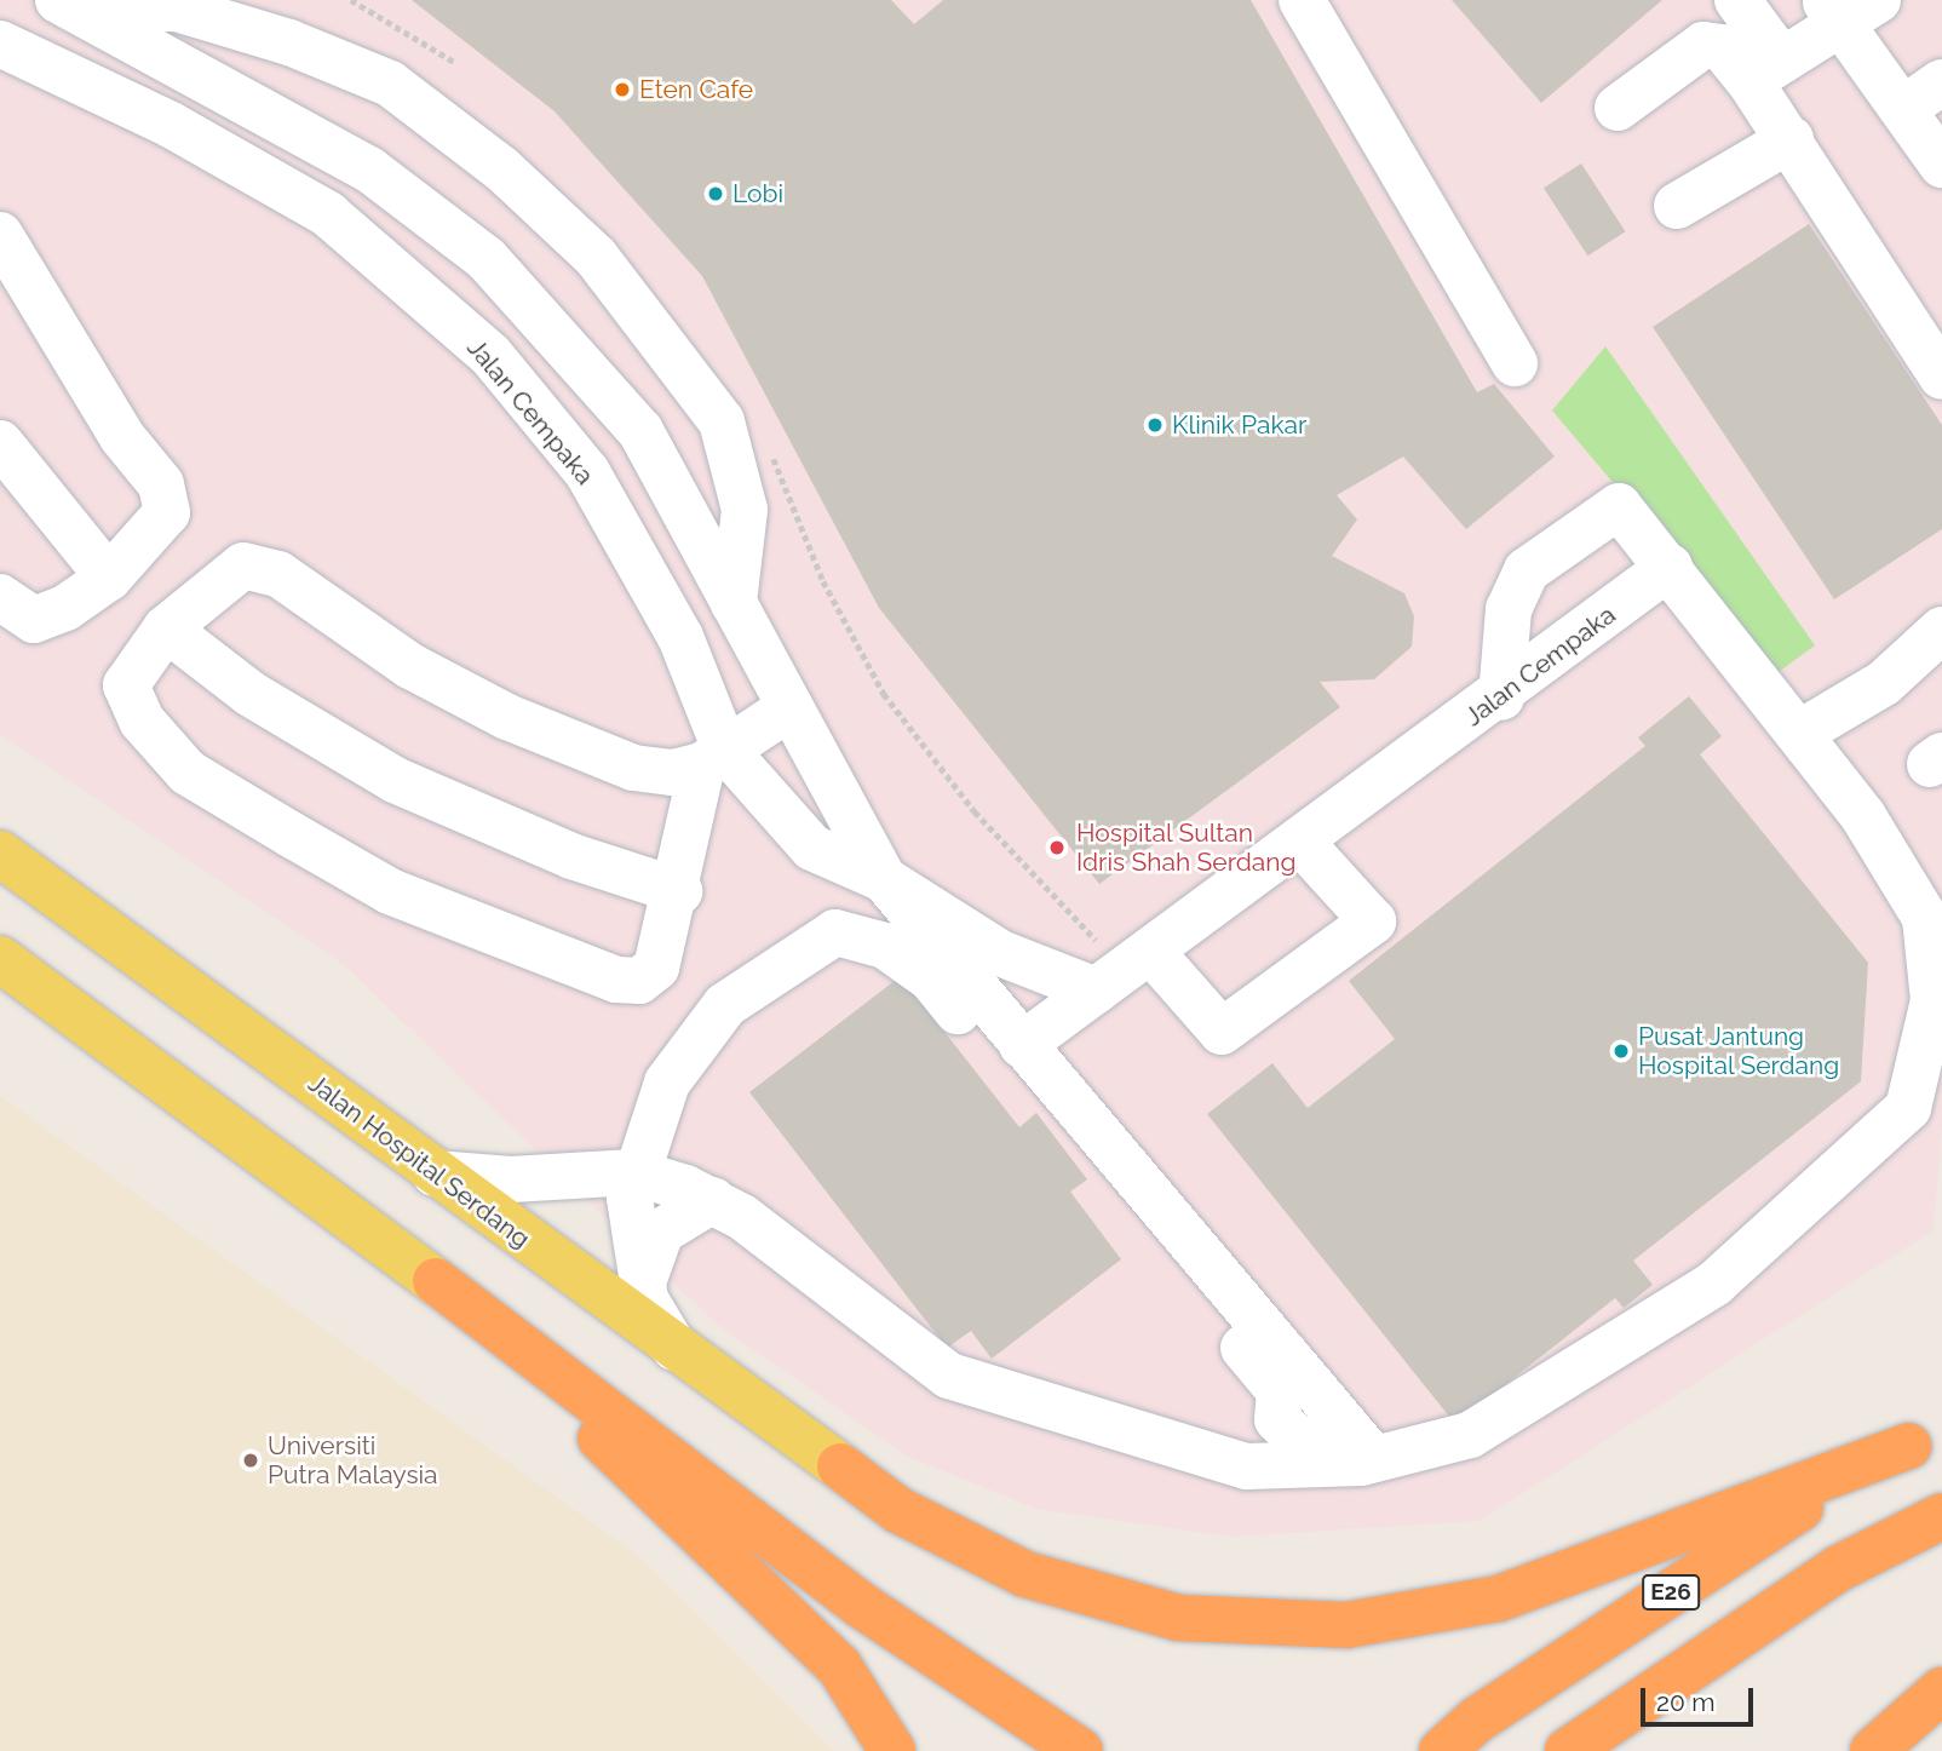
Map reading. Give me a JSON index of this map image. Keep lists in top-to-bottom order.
{
  "streets": {
    "highway": ["E26"],
    "main road": ["Jalan Hospital Serdang"],
    "street": ["Jalan Cempaka"]
  },
  "places": [
    "Eten Cafe",
    "Lobi",
    "Klinik Pakar",
    "Hospital Sultan Idris Shah Serdang",
    "Pusat Jantung Hospital Serdang",
    "Universiti Putra Malaysia"
  ],
  "scale_bar": "20 m"
}
